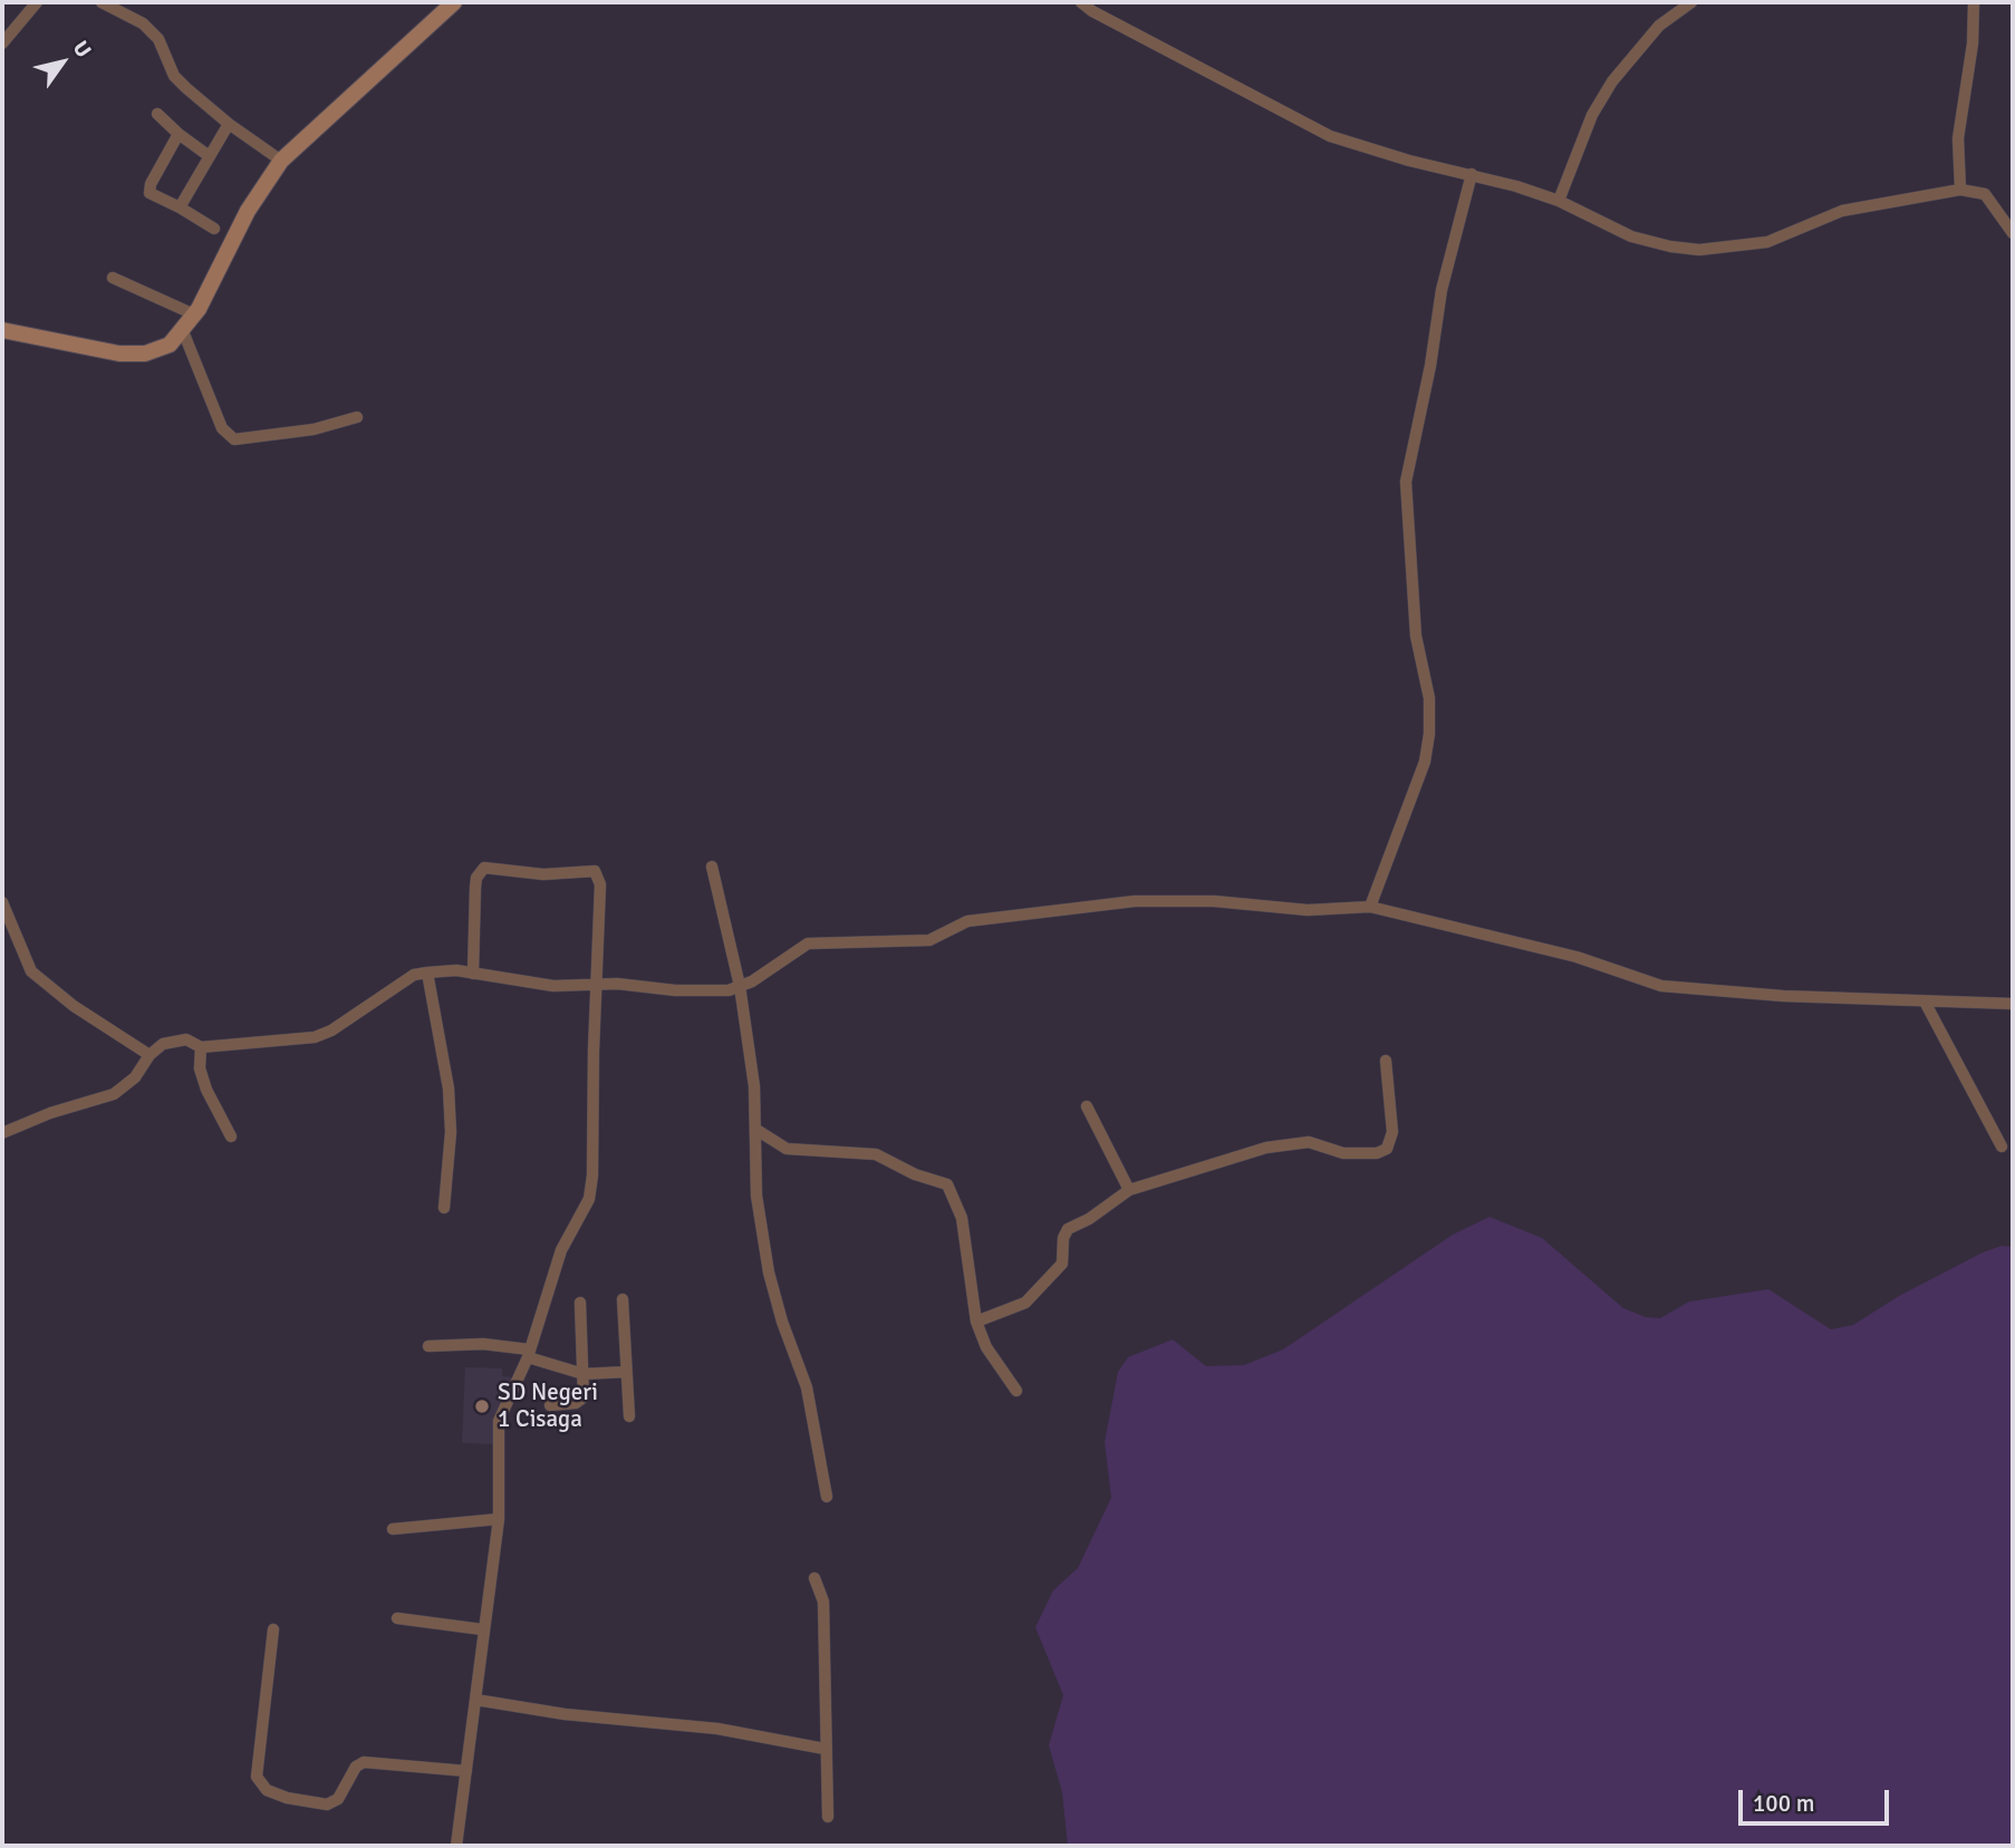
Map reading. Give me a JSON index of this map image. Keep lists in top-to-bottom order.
{
  "places": ["SD Negeri 1 Cisaga"],
  "scale_bar": "100 m",
  "north": "top right"
}
